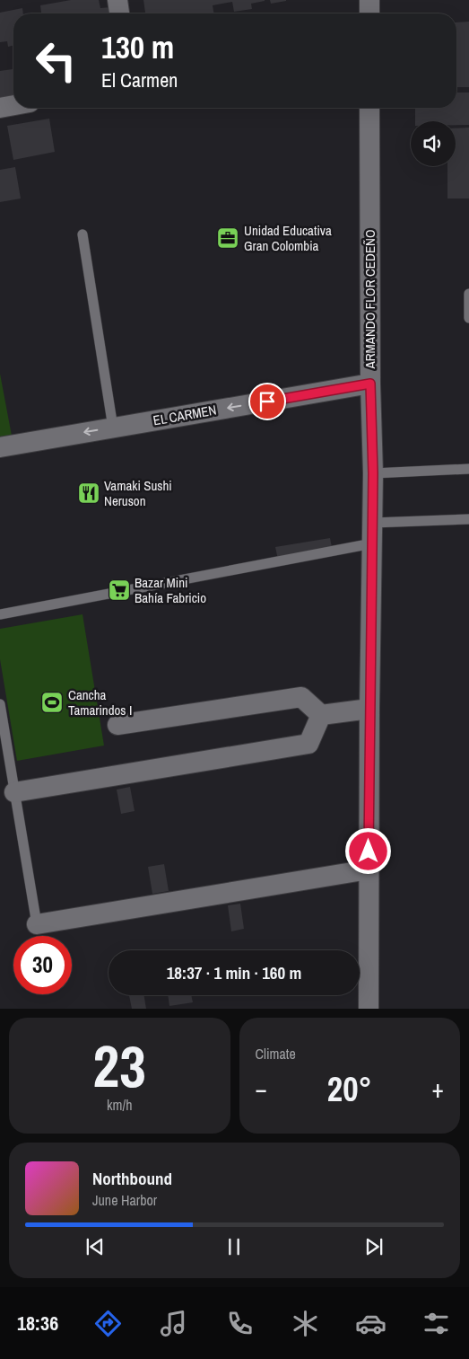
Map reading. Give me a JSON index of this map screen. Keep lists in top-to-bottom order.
{
  "streets": {
    "street": ["ARMANDO FLOR CEDEÑO", "EL CARMEN"]
  },
  "crossings": [
    ["ARMANDO FLOR CEDEÑO", "EL CARMEN"]
  ],
  "one_way": ["EL CARMEN"],
  "places": {
    "office": ["Unidad Educativa Gran Colombia"],
    "restaurant": ["Vamaki Sushi Neruson"],
    "supermarket": ["Bazar Mini Bahía Fabricio"],
    "sports": ["Cancha Tamarindos I"]
  },
  "page": {
    "turn": ["130 m", "El Carmen"],
    "limit": "30",
    "trip": "18:37 · 1 min · 160 m",
    "tile": [
      ["23", "km/h"],
      "Climate"
    ],
    "heat": ["−", "20°", "+"],
    "song": ["Northbound", "June Harbor"],
    "tabs": "18:36"
  }
}
